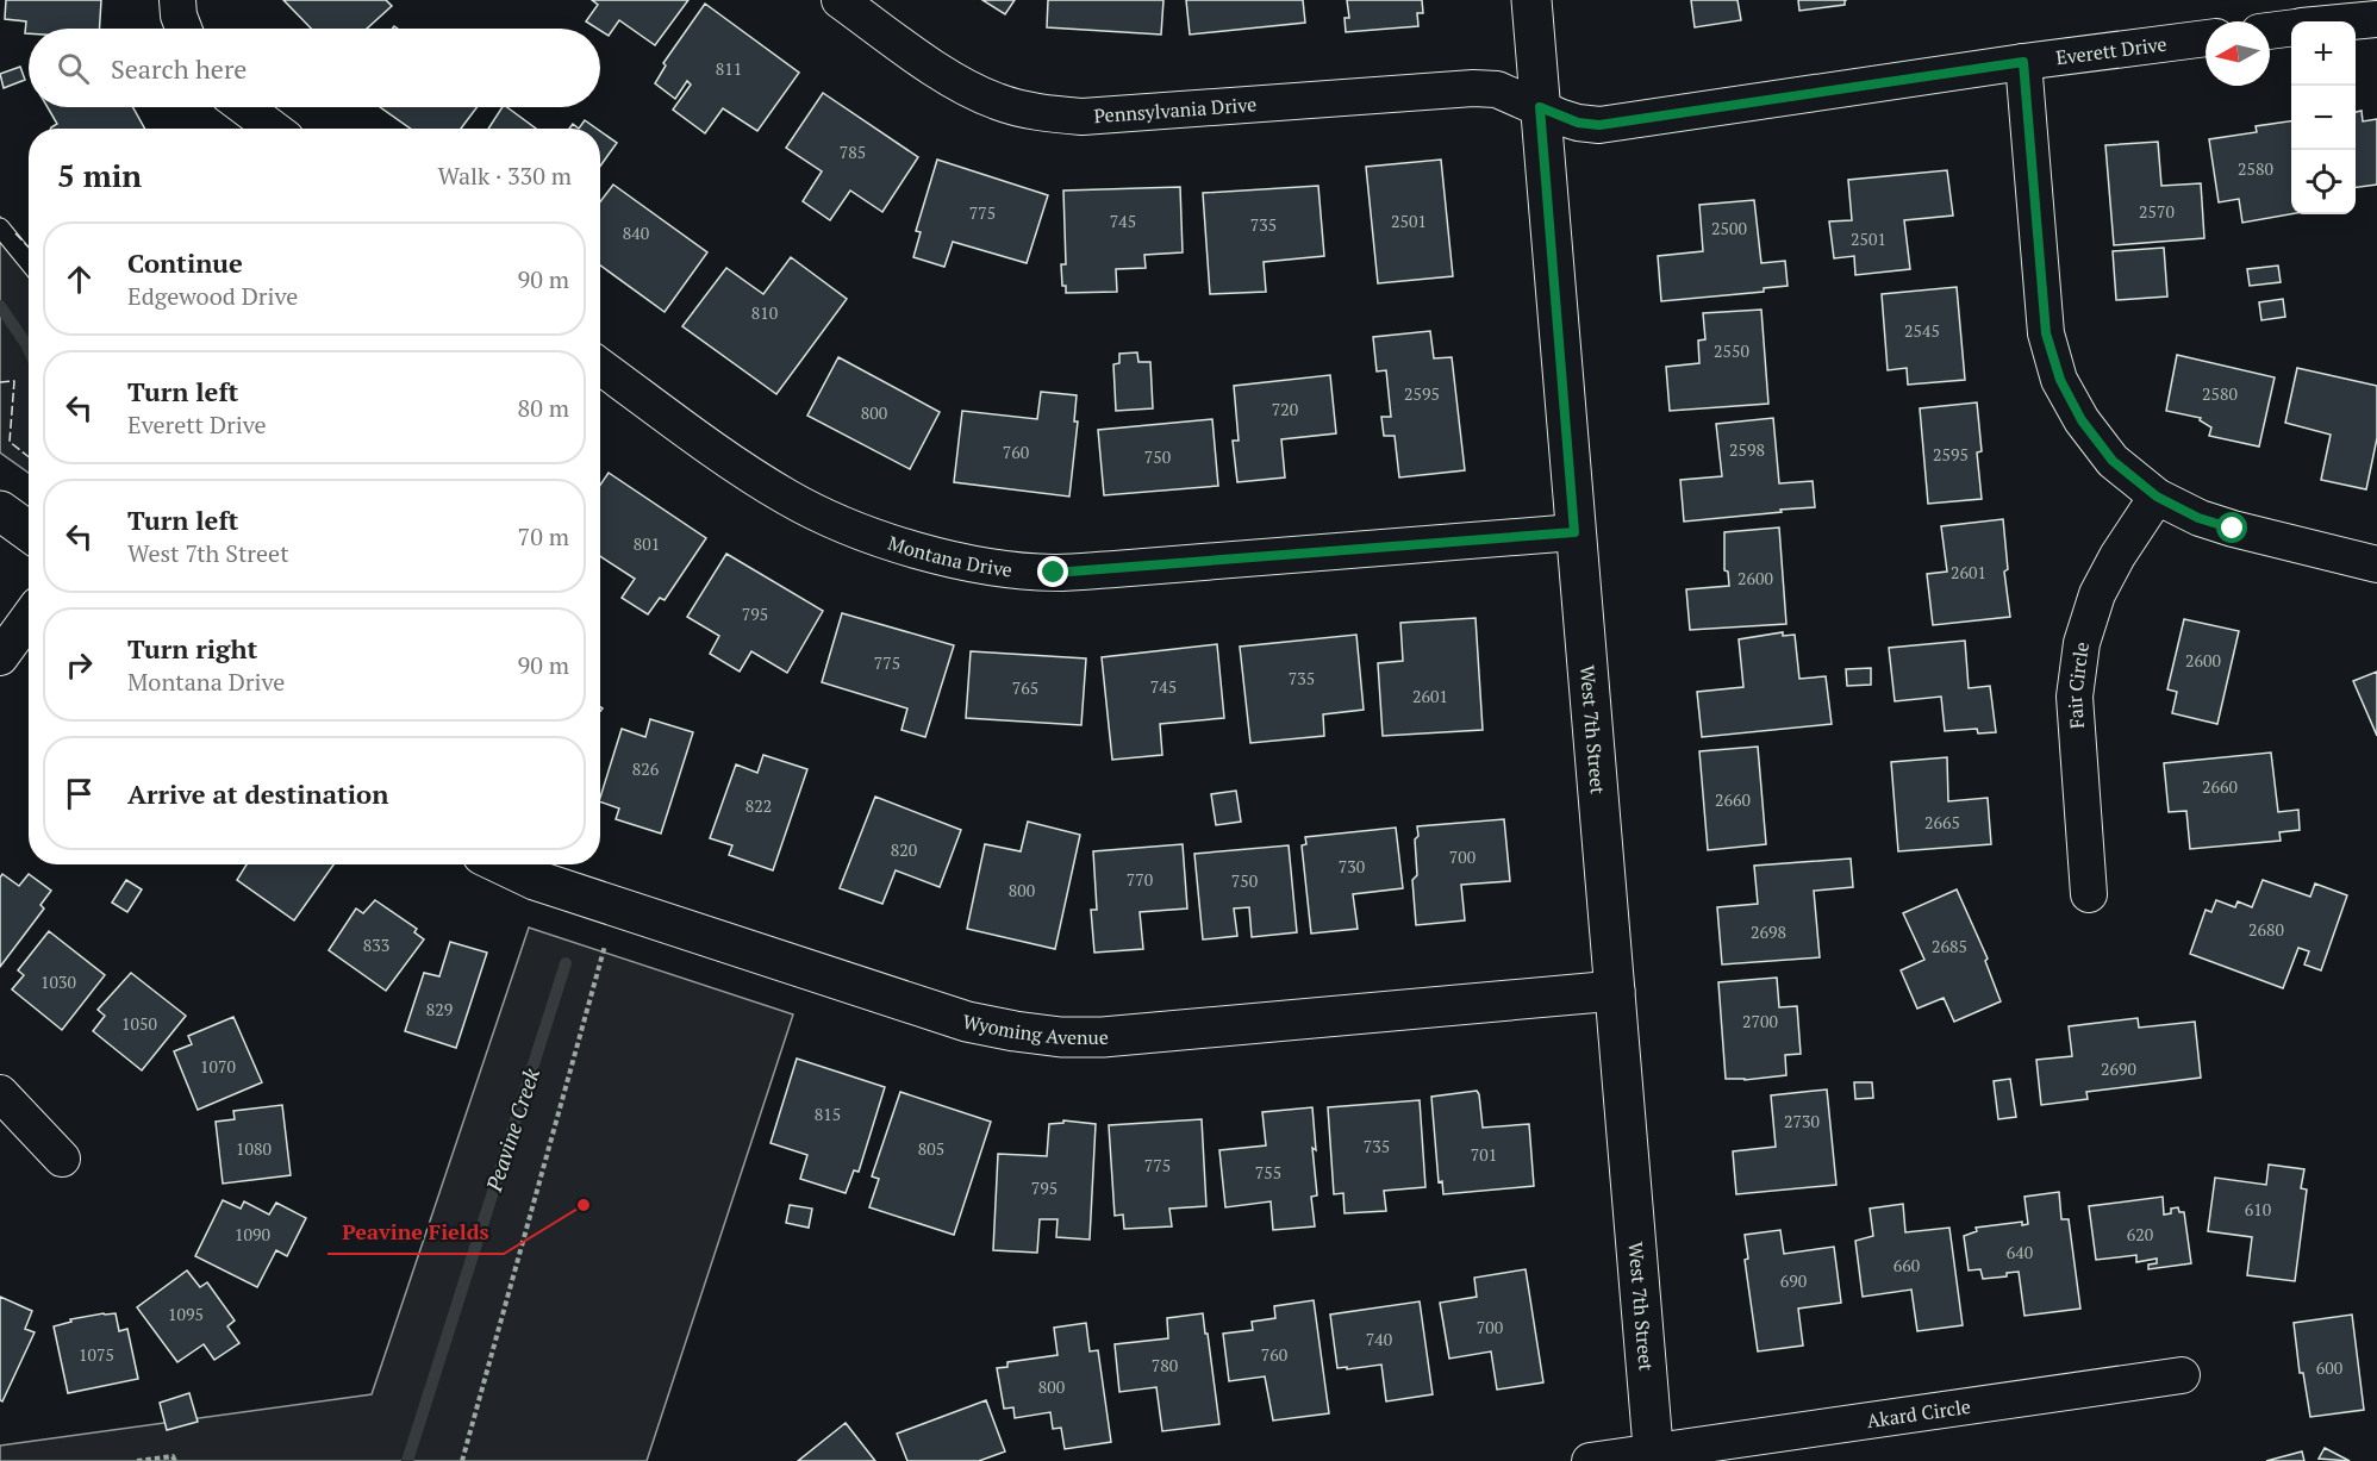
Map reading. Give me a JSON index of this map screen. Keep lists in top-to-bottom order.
{
  "streets": {
    "main road": ["West 7th Street", "Wyoming Avenue"],
    "street": [
      "Everett Drive",
      "Pennsylvania Drive",
      "Montana Drive",
      "Fair Circle",
      "Akard Circle"
    ]
  },
  "crossings": [
    ["Everett Drive", "Pennsylvania Drive"],
    ["Everett Drive", "West 7th Street"],
    ["Pennsylvania Drive", "West 7th Street"],
    ["Montana Drive", "West 7th Street"],
    ["West 7th Street", "Wyoming Avenue"],
    ["West 7th Street", "Akard Circle"]
  ],
  "water": ["Peavine Creek"],
  "places": ["Peavine Fields"],
  "house_numbers": [
    "811",
    "785",
    "2580",
    "2570",
    "775",
    "745",
    "2501",
    "735",
    "2500",
    "840",
    "2501",
    "810",
    "2545",
    "2550",
    "2595",
    "2580",
    "720",
    "800",
    "2598",
    "760",
    "2595",
    "750",
    "801",
    "2601",
    "2600",
    "795",
    "2600",
    "775",
    "735",
    "745",
    "765",
    "2601",
    "826",
    "2660",
    "2660",
    "822",
    "2665",
    "820",
    "700",
    "730",
    "770",
    "750",
    "800",
    "2680",
    "2698",
    "833",
    "2685",
    "1030",
    "829",
    "2700",
    "1050",
    "1070",
    "2690",
    "815",
    "2730",
    "735",
    "1080",
    "805",
    "701",
    "775",
    "755",
    "795",
    "610",
    "1090",
    "620",
    "640",
    "660",
    "690",
    "1095",
    "700",
    "740",
    "1075",
    "760",
    "780",
    "600",
    "800"
  ],
  "north": "left",
  "page": {
    "map_buttons": ["+", "−"],
    "search": "Search here",
    "heading": ["5 min", "Walk · 330 m"],
    "list": [
      ["Continue", "Edgewood Drive", "90 m"],
      ["Turn left", "Everett Drive", "80 m"],
      ["Turn left", "West 7th Street", "70 m"],
      ["Turn right", "Montana Drive", "90 m"],
      "Arrive at destination"
    ]
  }
}
